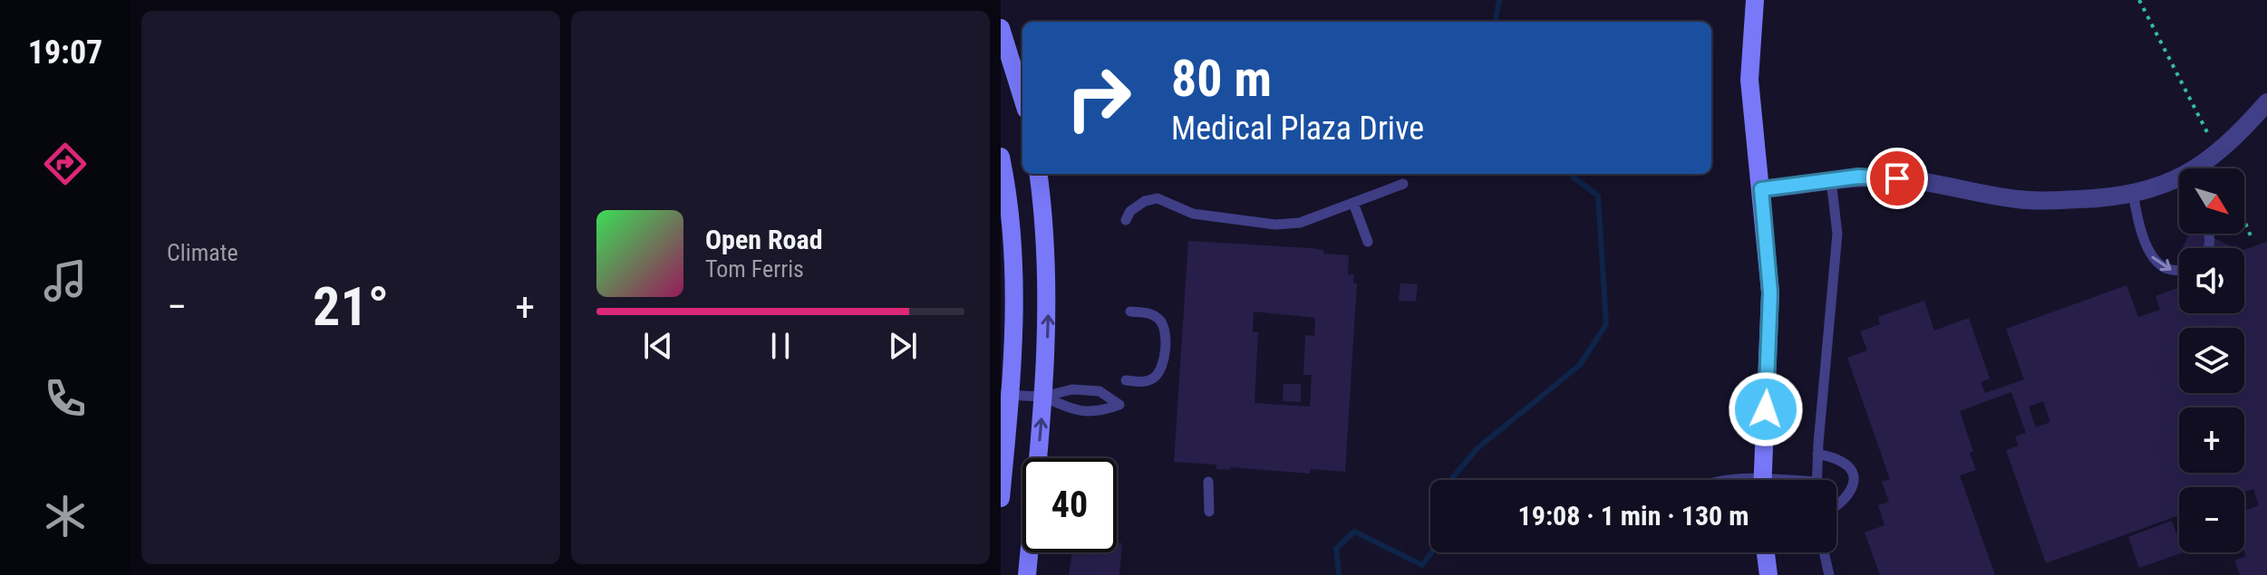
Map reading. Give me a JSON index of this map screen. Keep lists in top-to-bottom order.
{
  "north": "bottom right",
  "page": {
    "tabs": "19:07",
    "tile": "Climate",
    "turn": ["80 m", "Medical Plaza Drive"],
    "map_buttons": ["+", "−"],
    "song": ["Open Road", "Tom Ferris"],
    "heat": ["−", "21°", "+"],
    "limit": "40",
    "trip": "19:08 · 1 min · 130 m"
  }
}
